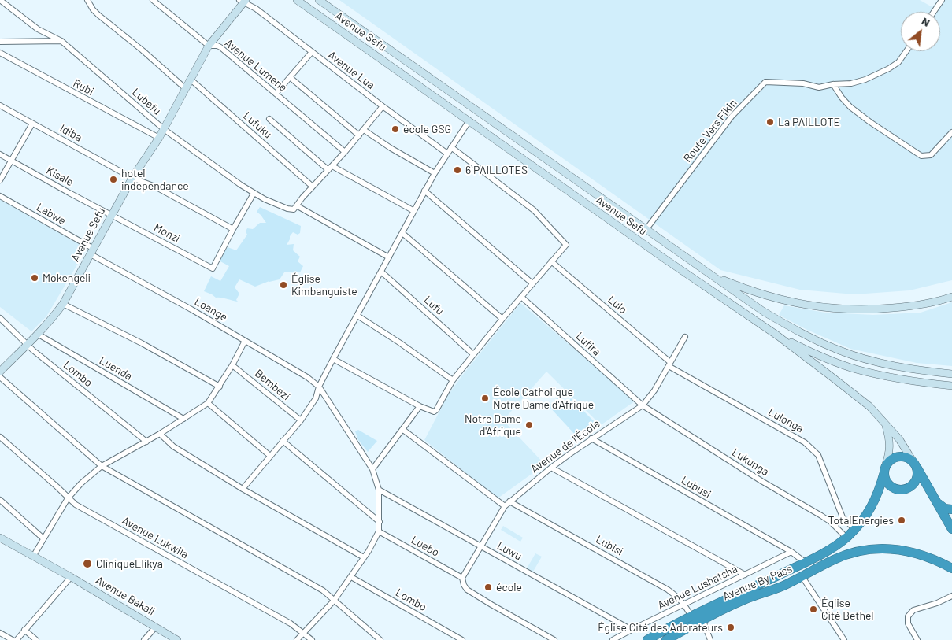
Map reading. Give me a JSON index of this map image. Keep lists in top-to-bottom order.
{
  "streets": {
    "highway": ["Avenue By Pass"],
    "main road": ["Avenue Sefu", "Avenue Bakali"],
    "street": [
      "Avenue Lumene",
      "Avenue Lua",
      "Rubi",
      "Lubefu",
      "Lufuku",
      "Route Vers Fikin",
      "Idiba",
      "Kisale",
      "Labwe",
      "Monzi",
      "Lulo",
      "Lufu",
      "Loange",
      "Lufira",
      "Luenda",
      "Lombo",
      "Bembezi",
      "Lulonga",
      "Avenue de l'École",
      "Lukunga",
      "Lubusi",
      "Avenue Lukwila",
      "Lubisi",
      "Luebo",
      "Luwu",
      "Avenue Lushatsha"
    ]
  },
  "crossings": [
    ["Avenue Sefu", "Avenue Lumene"],
    ["Avenue Sefu", "Avenue Lua"],
    ["Avenue Sefu", "Rubi"],
    ["Avenue Sefu", "Lubefu"],
    ["Avenue Sefu", "Lufuku"],
    ["Avenue Sefu", "Route Vers Fikin"],
    ["Avenue Sefu", "Idiba"],
    ["Avenue Sefu", "Kisale"],
    ["Avenue Sefu", "Labwe"],
    ["Avenue Sefu", "Monzi"],
    ["Avenue Sefu", "Loange"],
    ["Avenue Sefu", "Luenda"],
    ["Avenue Sefu", "Lombo"],
    ["Avenue Sefu", "Avenue By Pass"],
    ["Idiba", "Monzi"],
    ["Kisale", "Monzi"],
    ["Labwe", "Loange"],
    ["Lulo", "Lulonga"],
    ["Lulo", "Avenue de l'École"],
    ["Lufira", "Avenue de l'École"],
    ["Lufira", "Lukunga"],
    ["Lulonga", "Avenue de l'École"],
    ["Lulonga", "Avenue By Pass"],
    ["Avenue de l'École", "Lukunga"],
    ["Avenue de l'École", "Lubusi"],
    ["Avenue de l'École", "Lubisi"],
    ["Avenue de l'École", "Luebo"],
    ["Avenue de l'École", "Luwu"],
    ["Lukunga", "Avenue By Pass"],
    ["Lubusi", "Avenue By Pass"],
    ["Lubusi", "Avenue Lushatsha"],
    ["Lubisi", "Avenue By Pass"],
    ["Lubisi", "Avenue Lushatsha"],
    ["Luwu", "Avenue Lushatsha"]
  ],
  "places": [
    "La PAILLOTE",
    "école GSG",
    "6 PAILLOTES",
    "hotel independance",
    "Mokengeli",
    "Église Kimbanguiste",
    "École Catholique Notre Dame d'Afrique",
    "Notre Dame d'Afrique",
    "TotalEnergies",
    "CliniqueElikya",
    "école",
    "Église Cité Bethel",
    "Église Cité des Adorateurs"
  ],
  "north": "top right"
}
